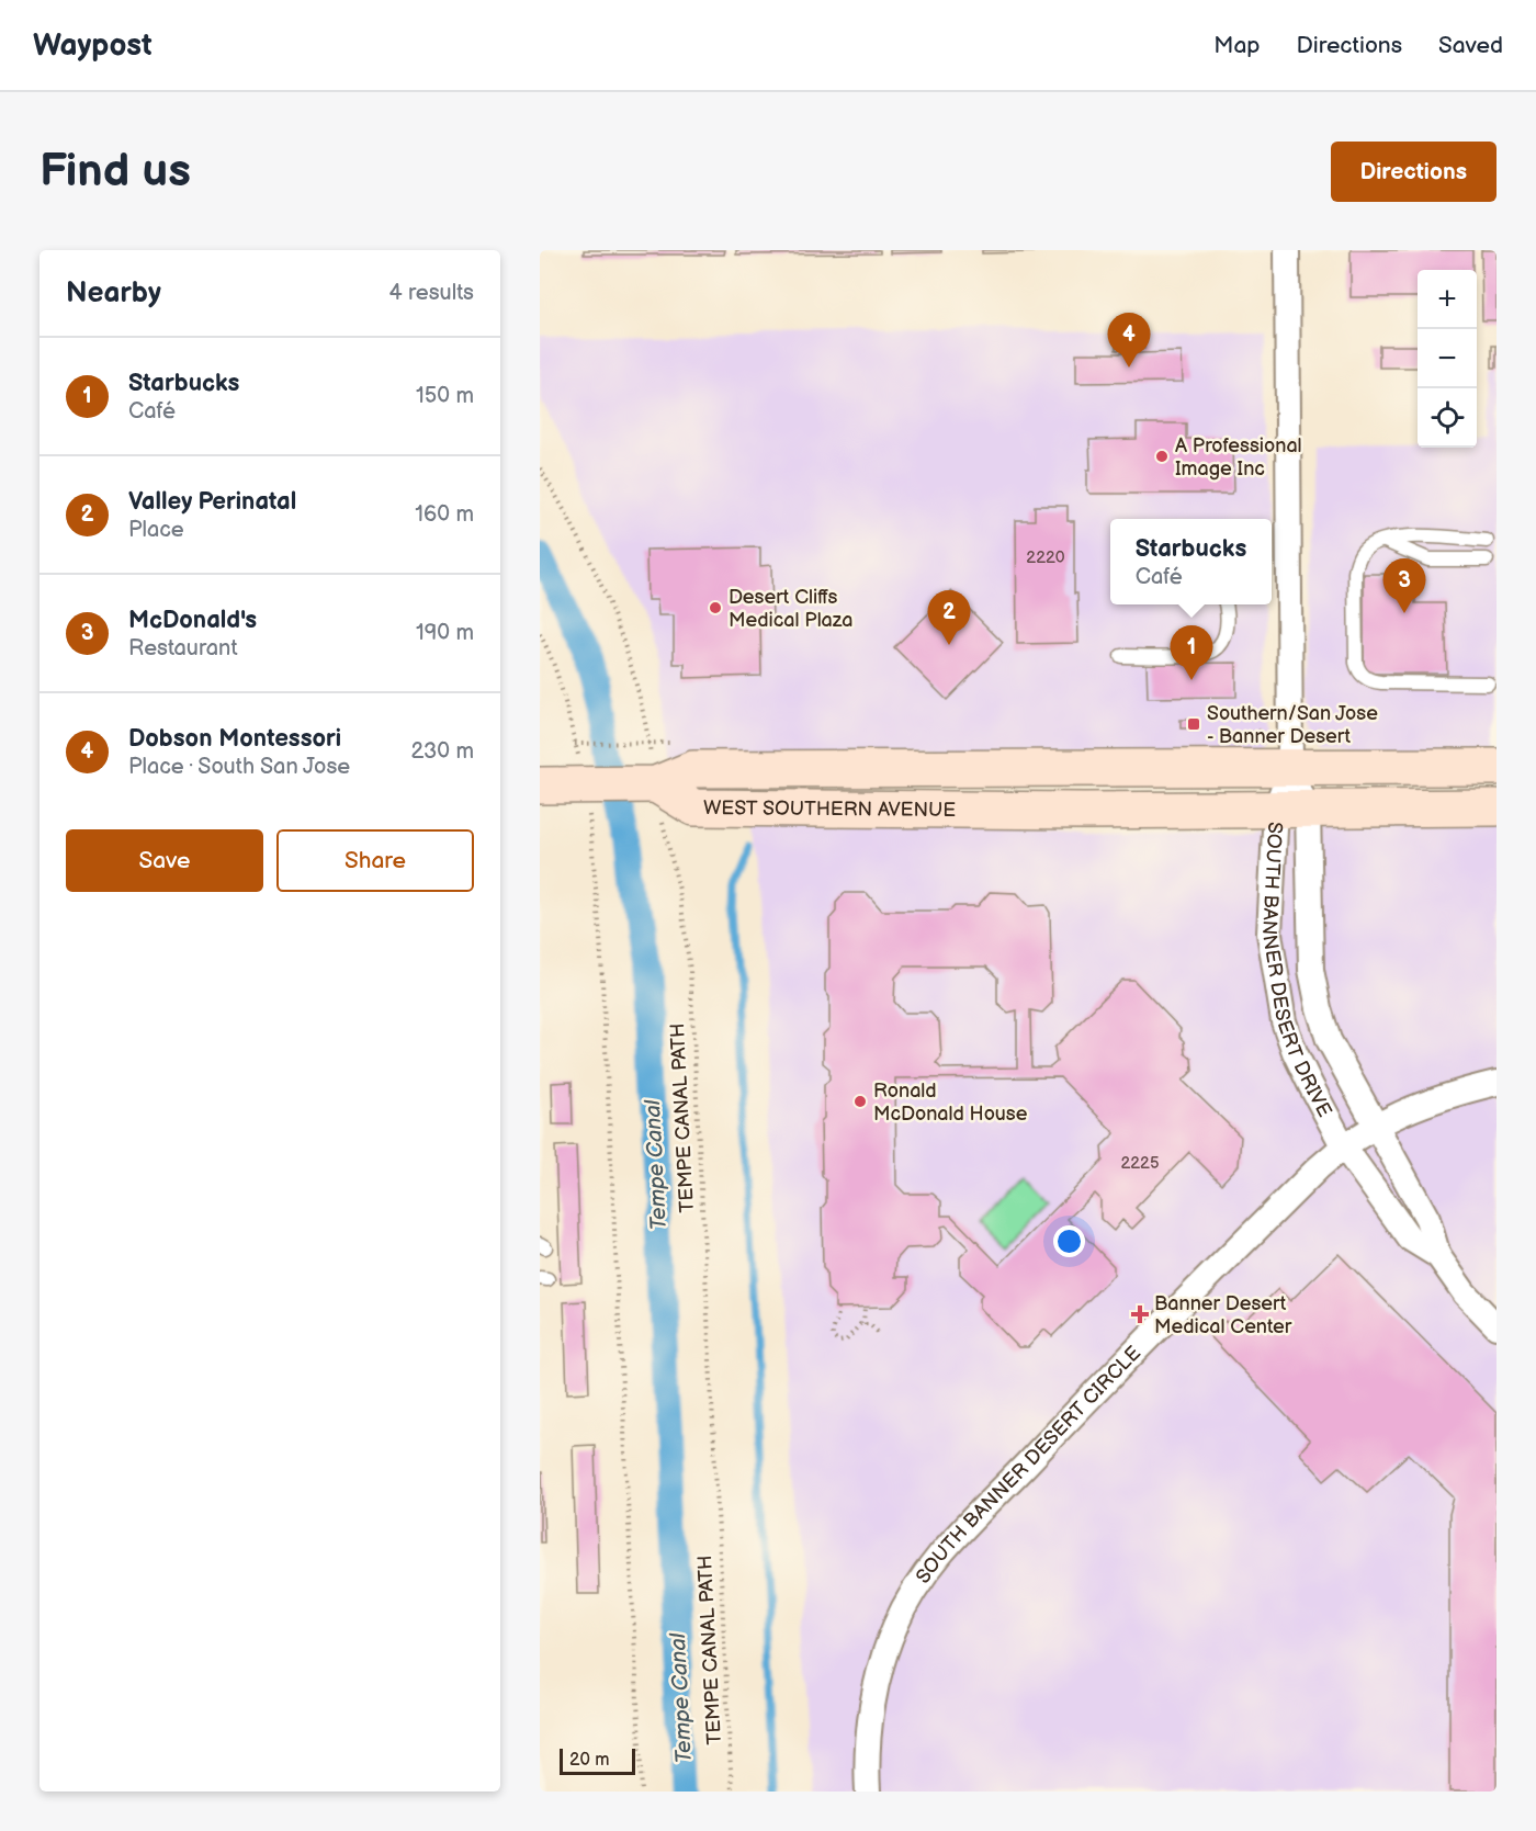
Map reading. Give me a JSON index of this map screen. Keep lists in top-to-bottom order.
{
  "streets": {
    "main road": ["WEST SOUTHERN AVENUE"],
    "street": ["SOUTH BANNER DESERT DRIVE", "SOUTH BANNER DESERT CIRCLE"],
    "path": ["TEMPE CANAL PATH"]
  },
  "crossings": [
    ["WEST SOUTHERN AVENUE", "SOUTH BANNER DESERT DRIVE"],
    ["WEST SOUTHERN AVENUE", "TEMPE CANAL PATH"],
    ["SOUTH BANNER DESERT DRIVE", "SOUTH BANNER DESERT CIRCLE"]
  ],
  "water": ["Tempe Canal"],
  "places": {
    "other": ["A Professional Image Inc", "Desert Cliffs Medical Plaza", "Ronald McDonald House"],
    "transit": ["Southern/San Jose - Banner Desert"],
    "health": ["Banner Desert Medical Center"]
  },
  "house_numbers": ["2220", "2225"],
  "scale_bar": "20 m",
  "page": {
    "header": "Waypost",
    "nav": ["Map", "Directions", "Saved"],
    "buttons": [
      "Directions",
      ["Save", "Share"]
    ],
    "title": "Find us",
    "heading": ["Nearby", "4 results"],
    "map_buttons": ["+", "−"],
    "pins": [
      "4",
      "3",
      "2",
      "1"
    ],
    "list": [
      {
        "mark": "1",
        "name": "Starbucks",
        "note": "Café",
        "value": "150 m"
      },
      {
        "mark": "2",
        "name": "Valley Perinatal",
        "note": "Place",
        "value": "160 m"
      },
      {
        "mark": "3",
        "name": "McDonald's",
        "note": "Restaurant",
        "value": "190 m"
      },
      {
        "mark": "4",
        "name": "Dobson Montessori",
        "note": "Place · South San Jose",
        "value": "230 m"
      }
    ],
    "popup": ["Starbucks", "Café"],
    "scale": "20 m"
  }
}
